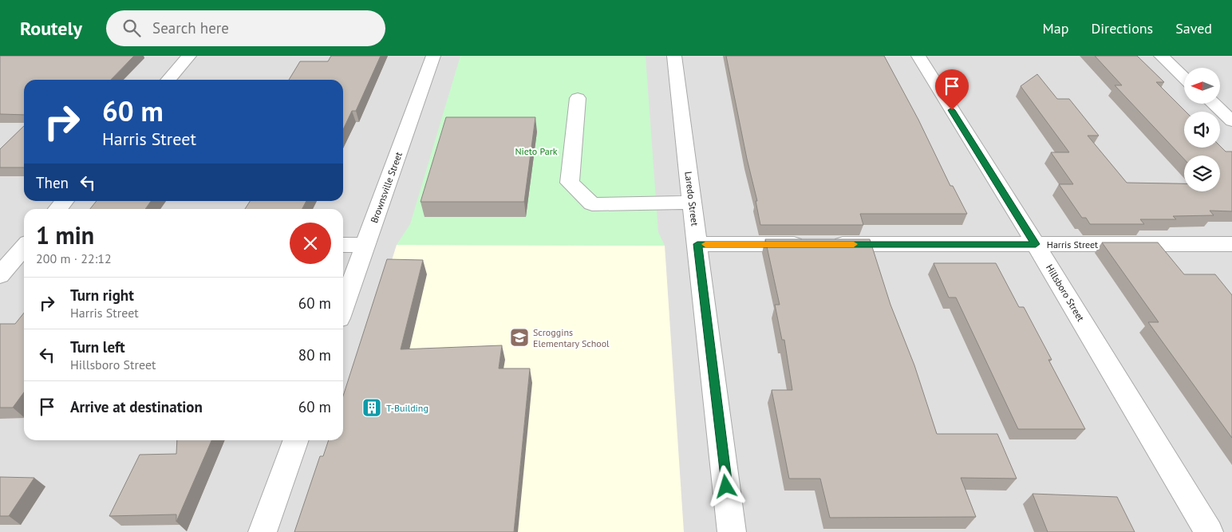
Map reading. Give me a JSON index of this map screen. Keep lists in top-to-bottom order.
{
  "streets": {
    "street": [
      "Brownsville Street",
      "Laredo Street",
      "Harris Street",
      "Hillsboro Street"
    ]
  },
  "crossings": [
    ["Laredo Street", "Harris Street"],
    ["Harris Street", "Hillsboro Street"]
  ],
  "parks": ["Nieto Park"],
  "places": {
    "school or university": ["Scroggins Elementary School"],
    "building": ["T-Building"]
  },
  "north": "left",
  "page": {
    "header": "Routely",
    "search": "Search here",
    "nav": ["Map", "Directions", "Saved"],
    "turn": ["60 m", "Harris Street"],
    "then": "Then",
    "heading": ["1 min", "200 m · 22:12"],
    "list": [
      {
        "name": "Turn right",
        "note": "Harris Street",
        "value": "60 m"
      },
      {
        "name": "Turn left",
        "note": "Hillsboro Street",
        "value": "80 m"
      },
      {
        "name": "Arrive at destination",
        "value": "60 m"
      }
    ]
  }
}
